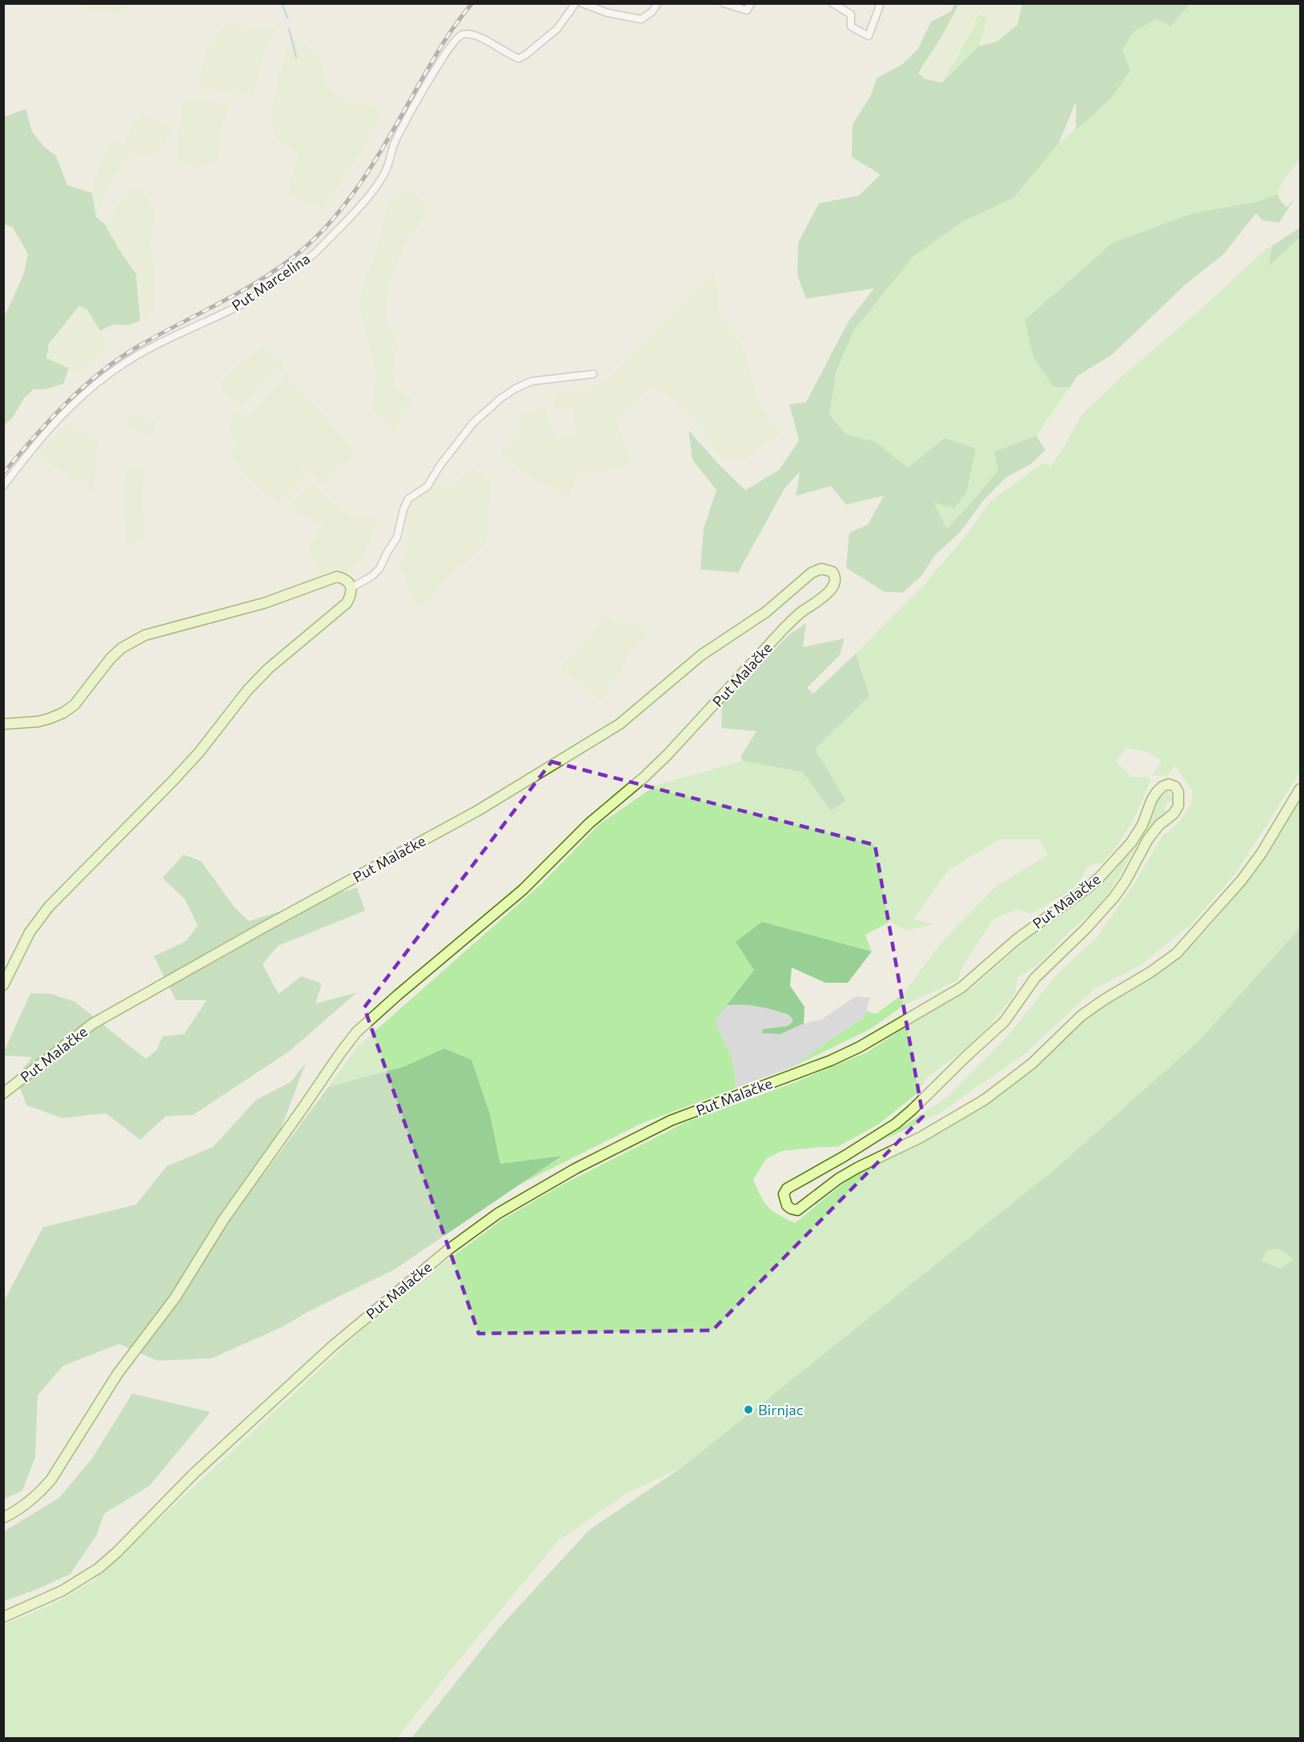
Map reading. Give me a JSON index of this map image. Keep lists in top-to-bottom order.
{
  "streets": {
    "main road": ["Put Malačke"],
    "street": ["Put Marcelina"]
  },
  "places": ["Birnjac"]
}
